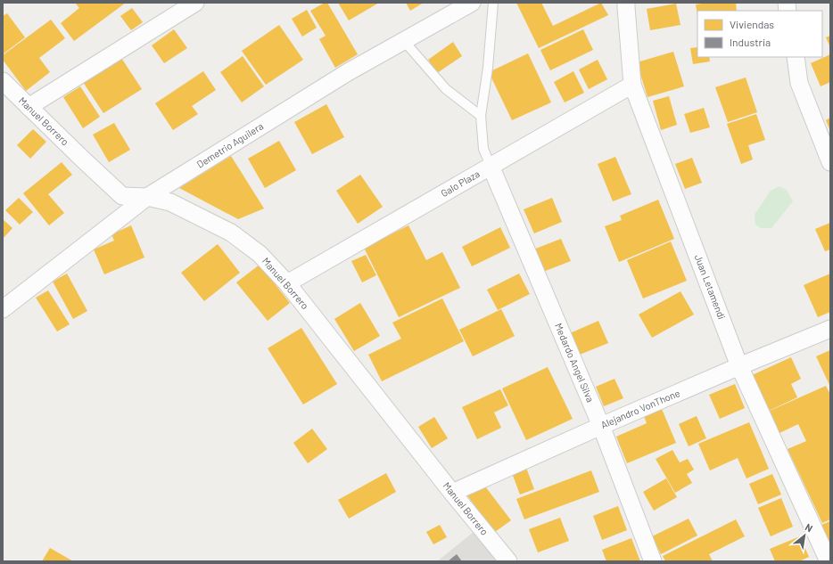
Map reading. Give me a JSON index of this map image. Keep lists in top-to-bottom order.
{
  "streets": {
    "street": [
      "Manuel Borrero",
      "Demetrio Aguilera",
      "Galo Plaza",
      "Juan Letamendi",
      "Medardo Angel Silva",
      "Alejandro VonThone"
    ]
  },
  "crossings": [
    ["Manuel Borrero", "Demetrio Aguilera"],
    ["Manuel Borrero", "Galo Plaza"],
    ["Manuel Borrero", "Alejandro VonThone"],
    ["Galo Plaza", "Juan Letamendi"],
    ["Galo Plaza", "Medardo Angel Silva"],
    ["Juan Letamendi", "Alejandro VonThone"],
    ["Medardo Angel Silva", "Alejandro VonThone"]
  ],
  "legend": ["Viviendas", "Industria"],
  "north": "top right"
}
